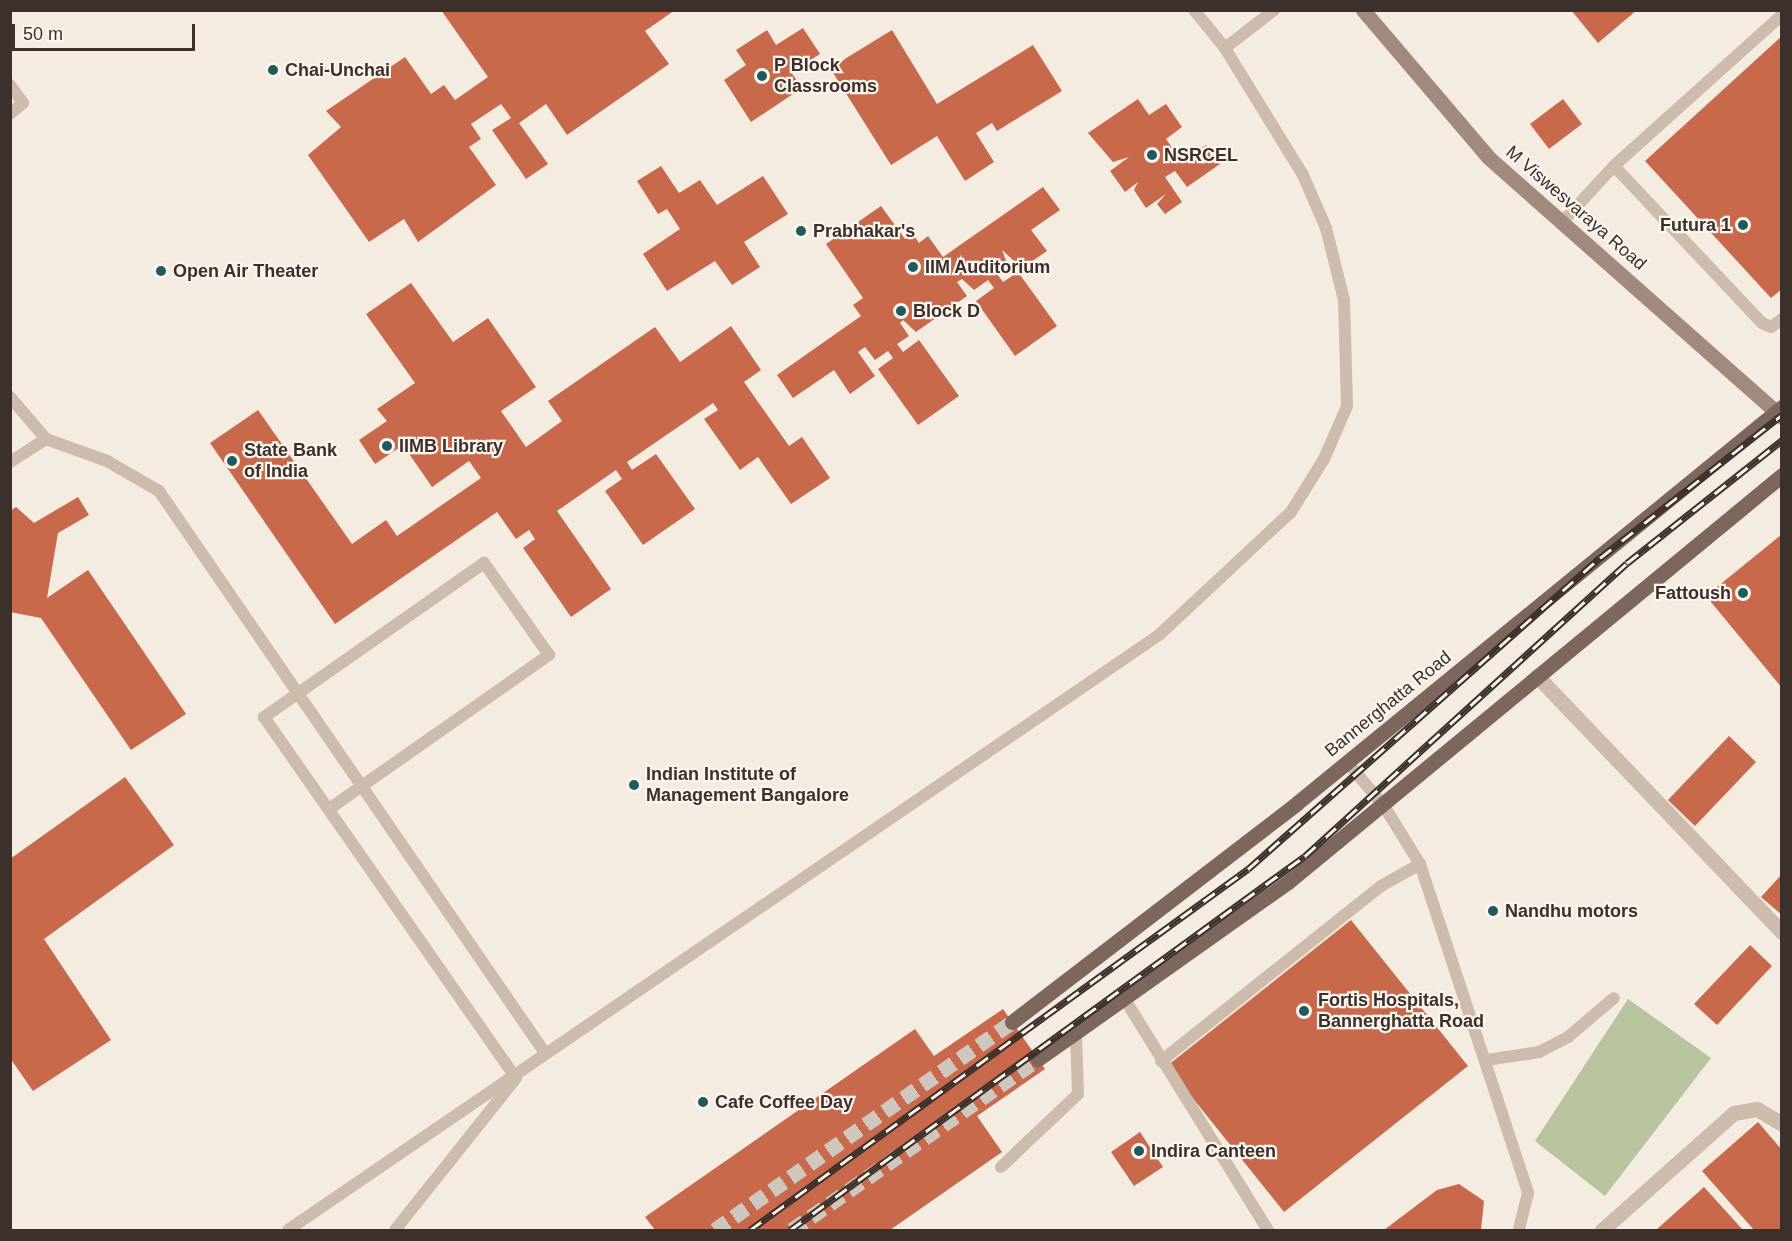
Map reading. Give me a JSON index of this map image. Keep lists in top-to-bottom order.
{
  "streets": {
    "main road": ["Bannerghatta Road"],
    "street": ["M Viswesvaraya Road"]
  },
  "crossings": [
    ["M Viswesvaraya Road", "Bannerghatta Road"]
  ],
  "places": [
    "Chai-Unchai",
    "P Block Classrooms",
    "NSRCEL",
    "Futura 1",
    "Prabhakar's",
    "IIM Auditorium",
    "Open Air Theater",
    "Block D",
    "IIMB Library",
    "State Bank of India",
    "Fattoush",
    "Indian Institute of Management Bangalore",
    "Nandhu motors",
    "Fortis Hospitals, Bannerghatta Road",
    "Cafe Coffee Day",
    "Indira Canteen"
  ],
  "scale_bar": "50 m"
}
